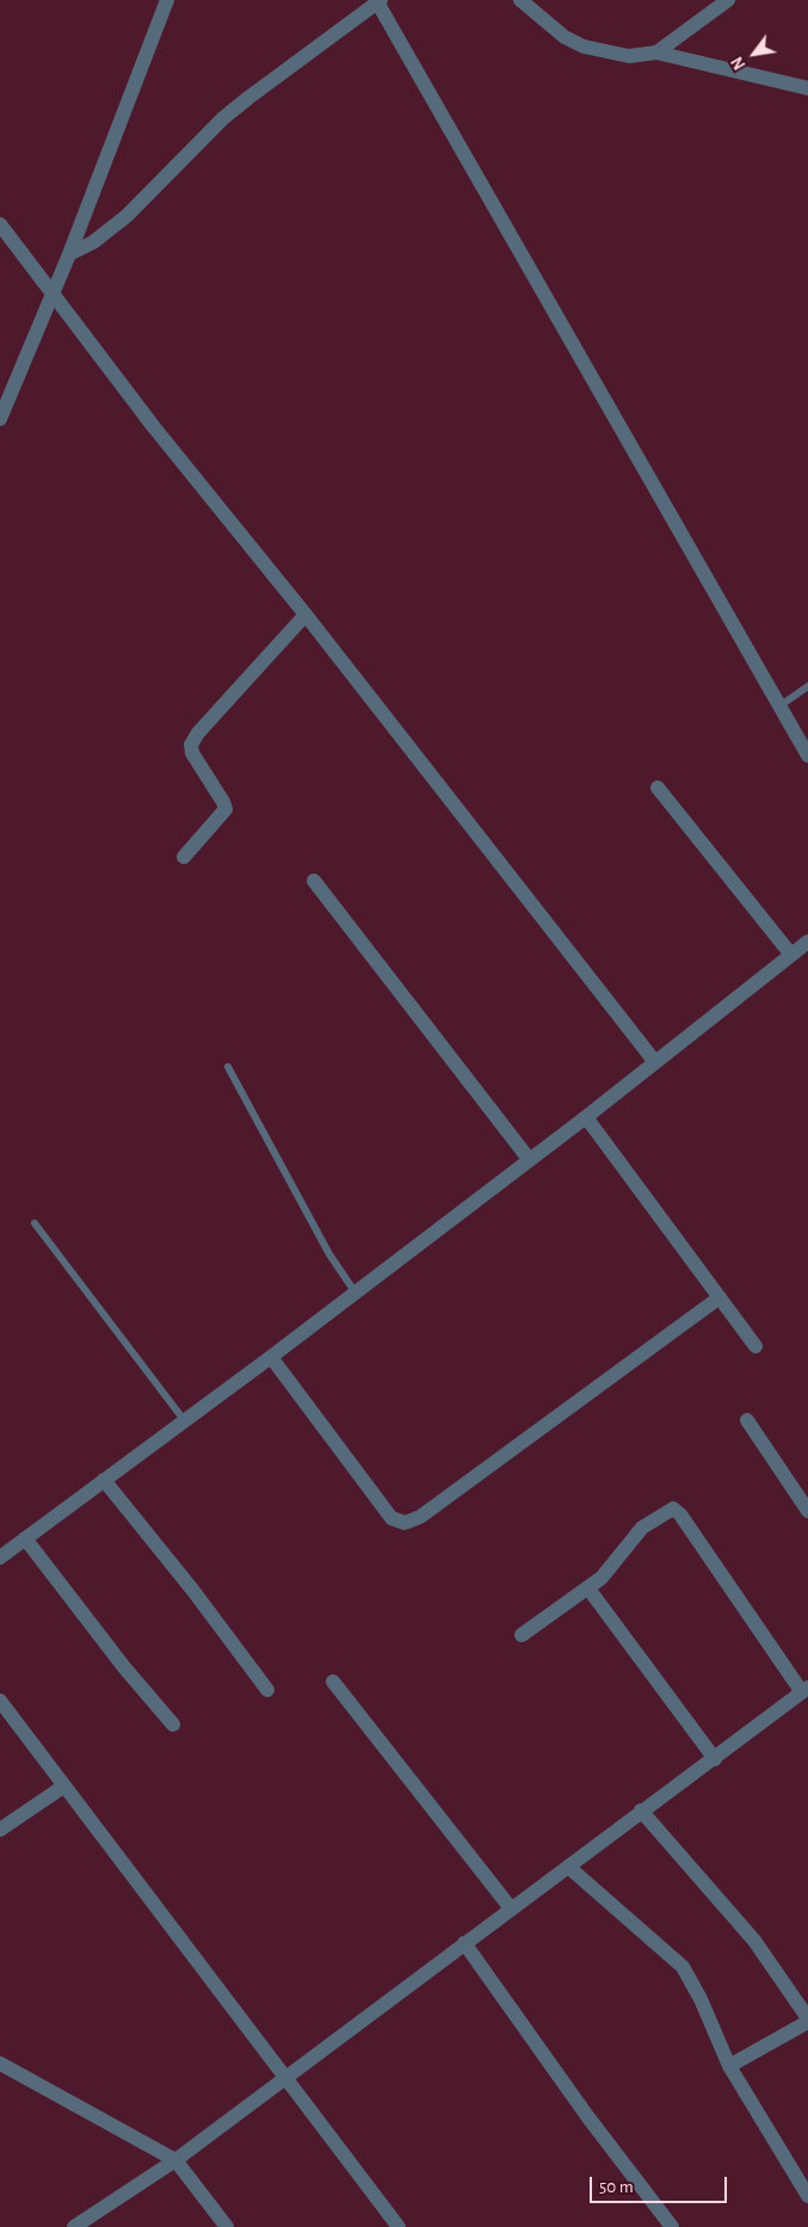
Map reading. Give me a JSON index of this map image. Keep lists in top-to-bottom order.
{
  "scale_bar": "50 m",
  "north": "bottom left"
}
